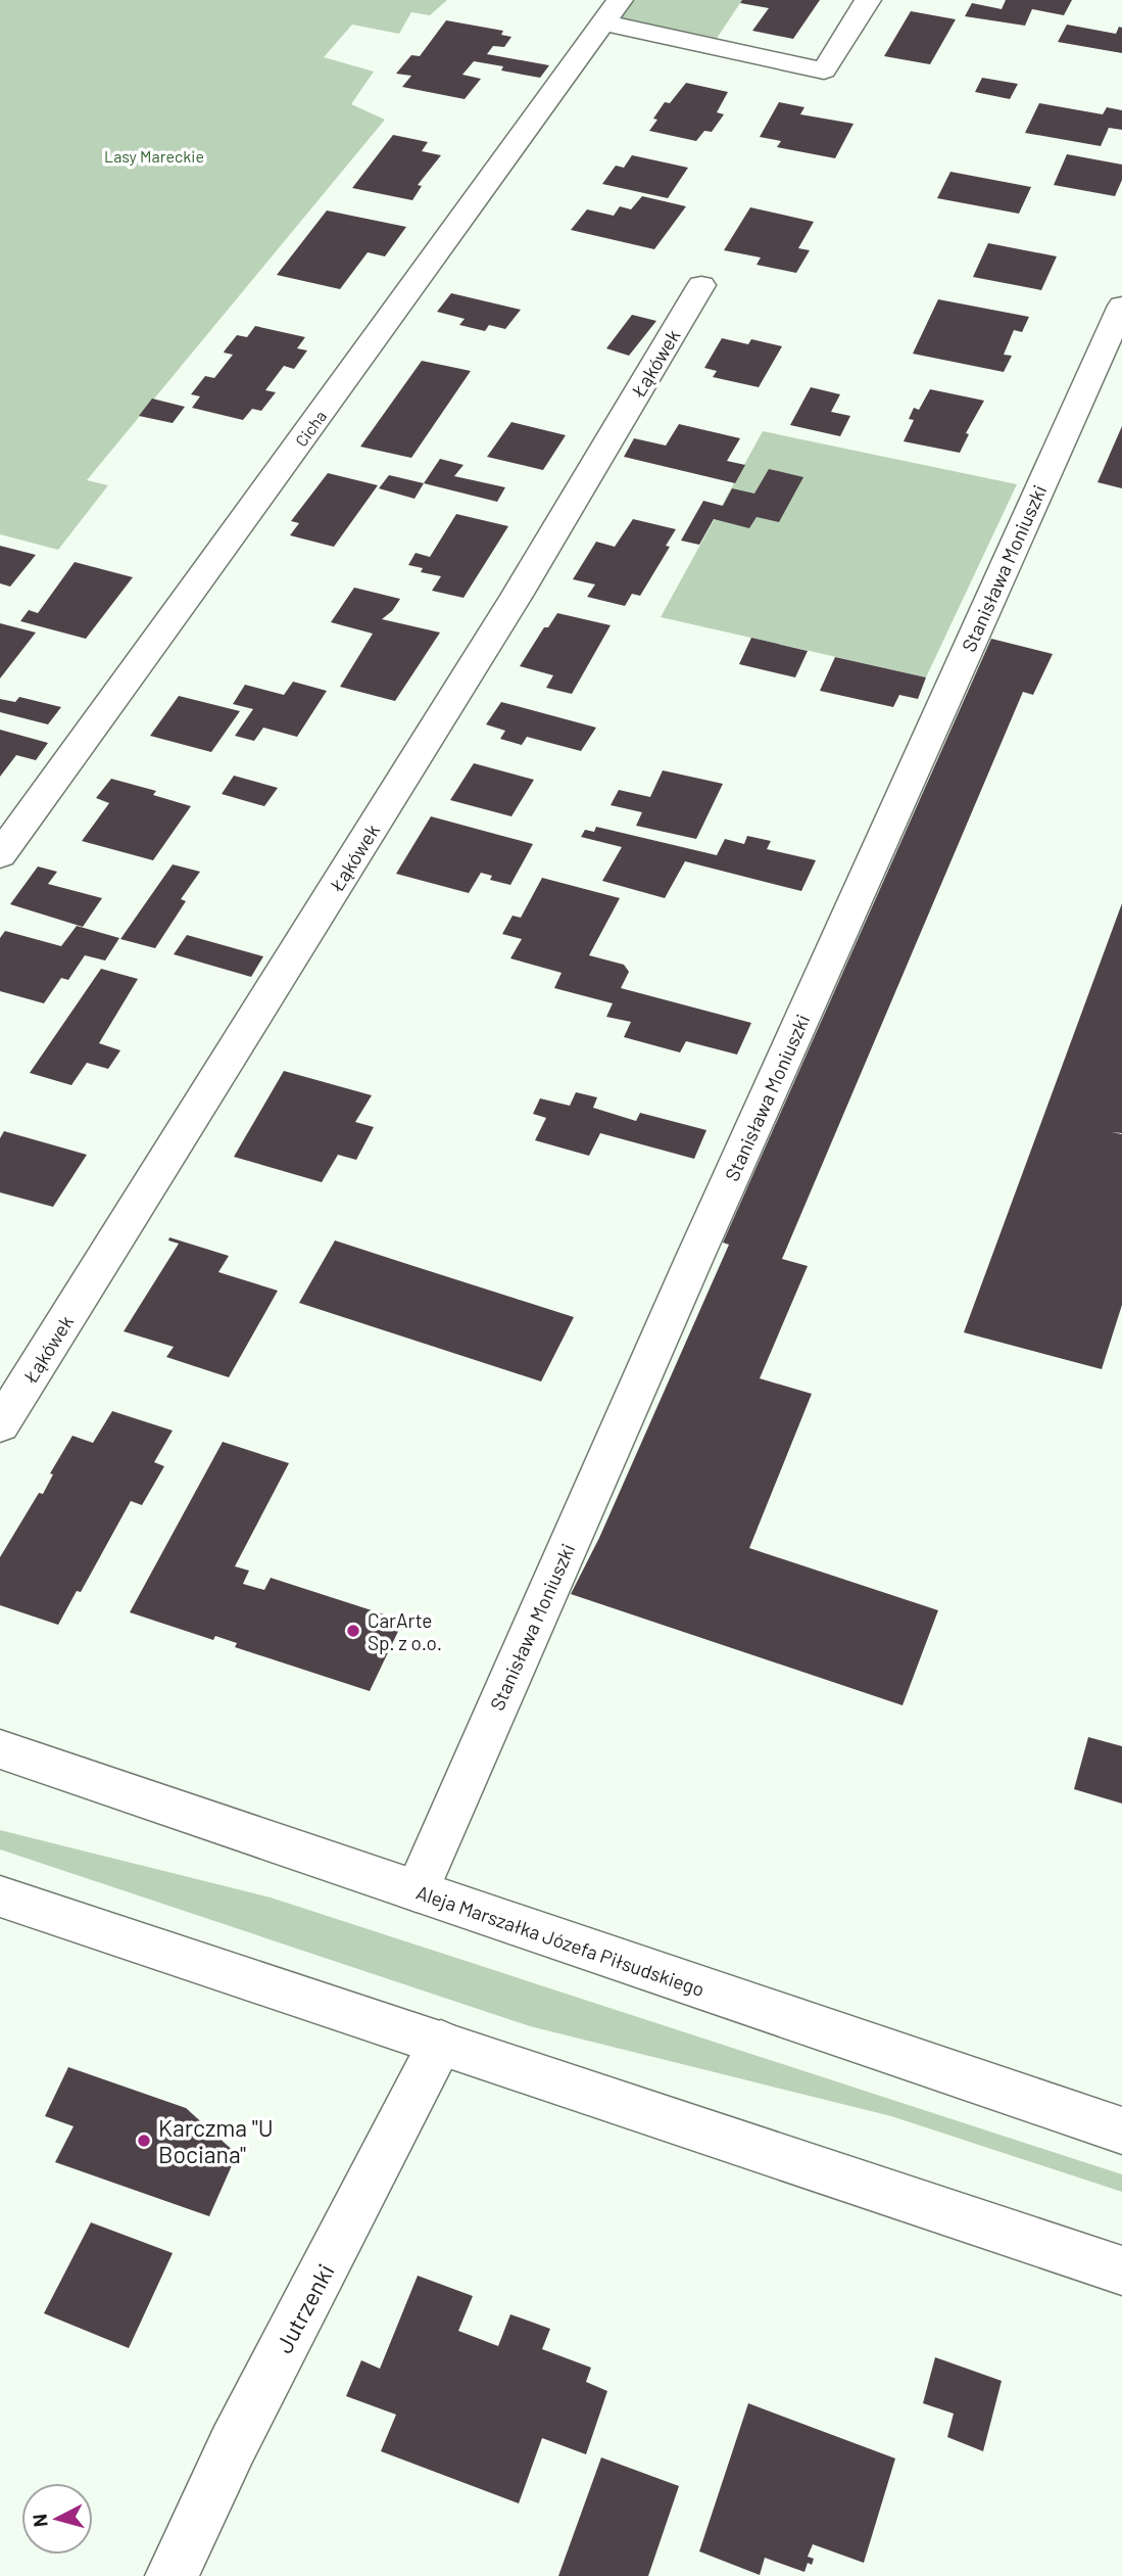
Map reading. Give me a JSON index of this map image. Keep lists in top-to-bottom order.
{
  "streets": {
    "street": [
      "Łąkówek",
      "Cicha",
      "Stanisława Moniuszki",
      "Aleja Marszałka Józefa Piłsudskiego",
      "Jutrzenki"
    ]
  },
  "crossings": [
    ["Stanisława Moniuszki", "Aleja Marszałka Józefa Piłsudskiego"]
  ],
  "parks": ["Lasy Mareckie"],
  "places": ["CarArte Sp. z o.o.", "Karczma \"U Bociana\""],
  "north": "left"
}
